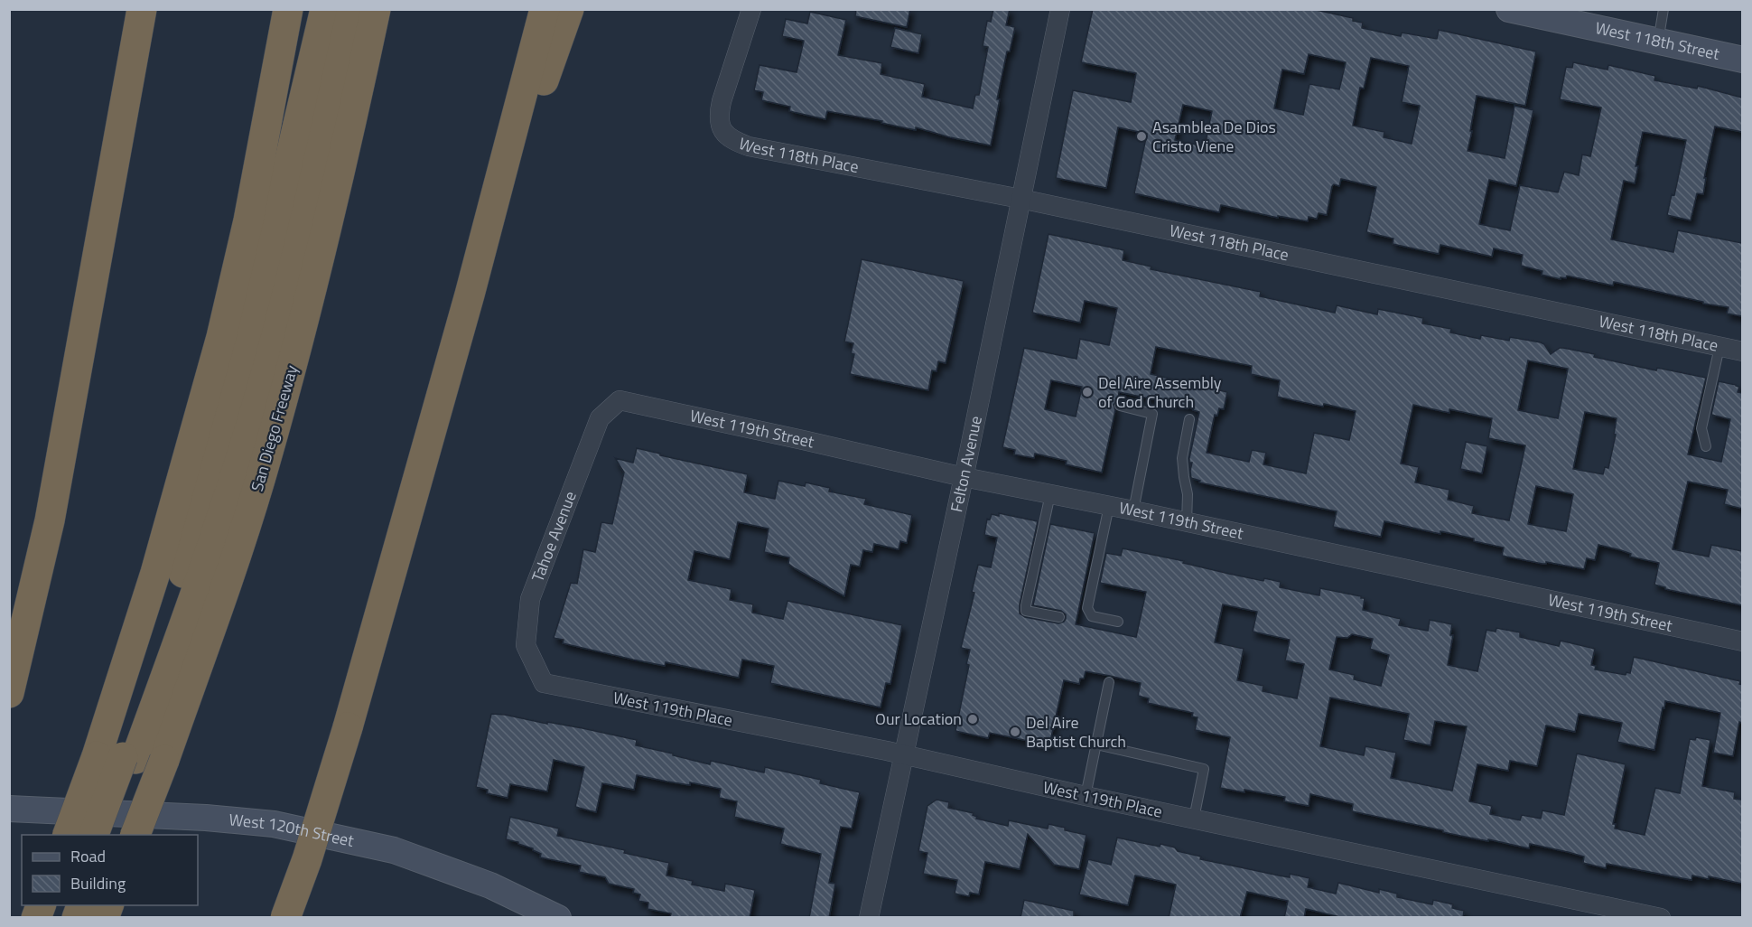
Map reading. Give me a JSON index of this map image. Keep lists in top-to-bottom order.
{
  "streets": {
    "highway": ["San Diego Freeway"],
    "main road": ["West 118th Street", "West 120th Street"],
    "street": [
      "West 118th Place",
      "West 119th Street",
      "Felton Avenue",
      "Tahoe Avenue",
      "West 119th Place"
    ]
  },
  "crossings": [
    ["West 118th Place", "Felton Avenue"],
    ["West 119th Street", "Felton Avenue"],
    ["West 119th Street", "Tahoe Avenue"],
    ["Felton Avenue", "West 119th Place"],
    ["Tahoe Avenue", "West 119th Place"]
  ],
  "places": [
    "Asamblea De Dios Cristo Viene",
    "Del Aire Assembly of God Church",
    "Our Location",
    "Del Aire Baptist Church"
  ],
  "legend": ["Road", "Building"]
}
